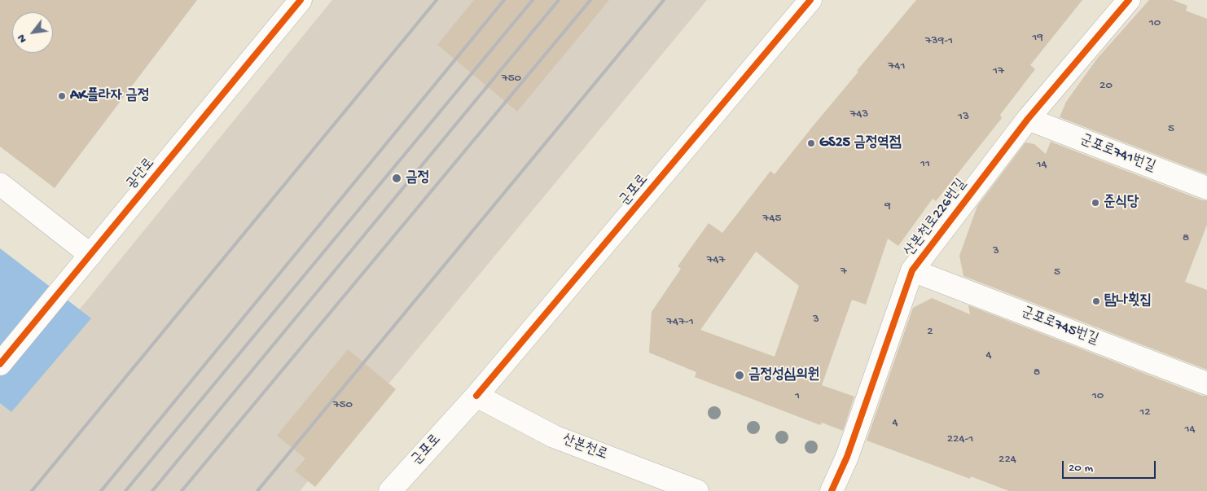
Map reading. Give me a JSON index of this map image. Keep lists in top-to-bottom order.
{
  "streets": {
    "street": [
      "군포로741번길",
      "공단로",
      "군포로",
      "산본천로226번길",
      "군포로745번길",
      "산본천로"
    ]
  },
  "crossings": [
    ["군포로741번길", "산본천로226번길"],
    ["군포로", "산본천로"],
    ["산본천로226번길", "군포로745번길"]
  ],
  "places": [
    "AK플라자 금정",
    "GS25 금정역점",
    "금정",
    "준식당",
    "탐나횟집",
    "금정성심의원"
  ],
  "house_numbers": [
    "10",
    "19",
    "739-1",
    "741",
    "17",
    "750",
    "20",
    "743",
    "13",
    "5",
    "11",
    "14",
    "9",
    "745",
    "8",
    "3",
    "747",
    "7",
    "5",
    "3",
    "747-1",
    "2",
    "4",
    "8",
    "1",
    "10",
    "750",
    "12",
    "4",
    "14",
    "224-1",
    "224"
  ],
  "scale_bar": "20 m",
  "north": "bottom left"
}
